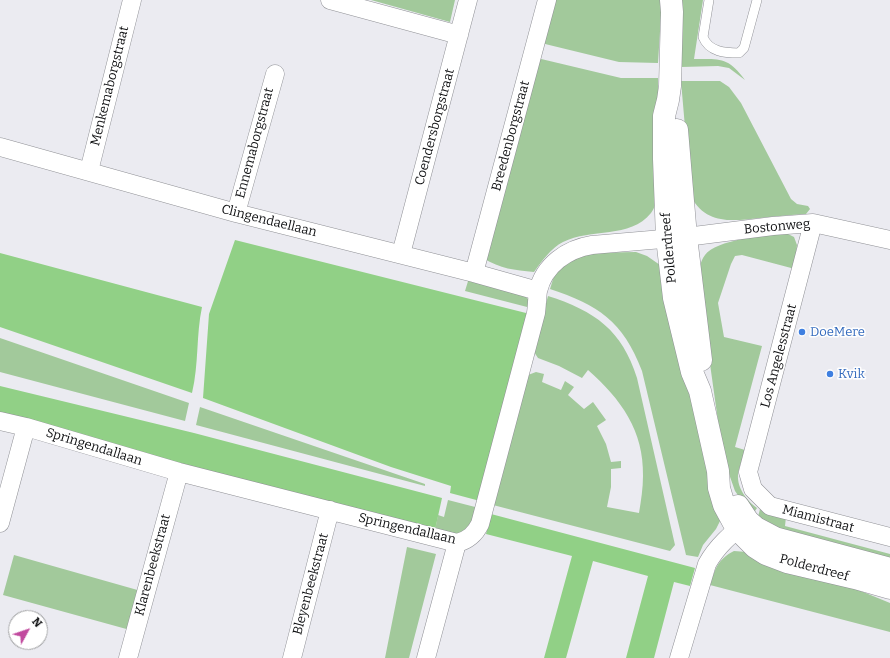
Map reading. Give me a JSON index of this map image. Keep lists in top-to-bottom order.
{
  "streets": {
    "main road": ["Polderdreef"],
    "street": [
      "Menkemaborgstraat",
      "Coendersborgstraat",
      "Breedenborgstraat",
      "Ennemaborgstraat",
      "Clingendaellaan",
      "Bostonweg",
      "Los Angelesstraat",
      "Springendallaan",
      "Miamistraat",
      "Klarenbeekstraat",
      "Bleyenbeekstraat"
    ]
  },
  "crossings": [
    ["Menkemaborgstraat", "Clingendaellaan"],
    ["Coendersborgstraat", "Clingendaellaan"],
    ["Breedenborgstraat", "Clingendaellaan"],
    ["Ennemaborgstraat", "Clingendaellaan"],
    ["Clingendaellaan", "Springendallaan"],
    ["Bostonweg", "Polderdreef"],
    ["Bostonweg", "Los Angelesstraat"],
    ["Bostonweg", "Springendallaan"],
    ["Polderdreef", "Springendallaan"],
    ["Los Angelesstraat", "Miamistraat"],
    ["Springendallaan", "Klarenbeekstraat"],
    ["Springendallaan", "Bleyenbeekstraat"]
  ],
  "places": ["DoeMere", "Kvik"],
  "north": "top right"
}
